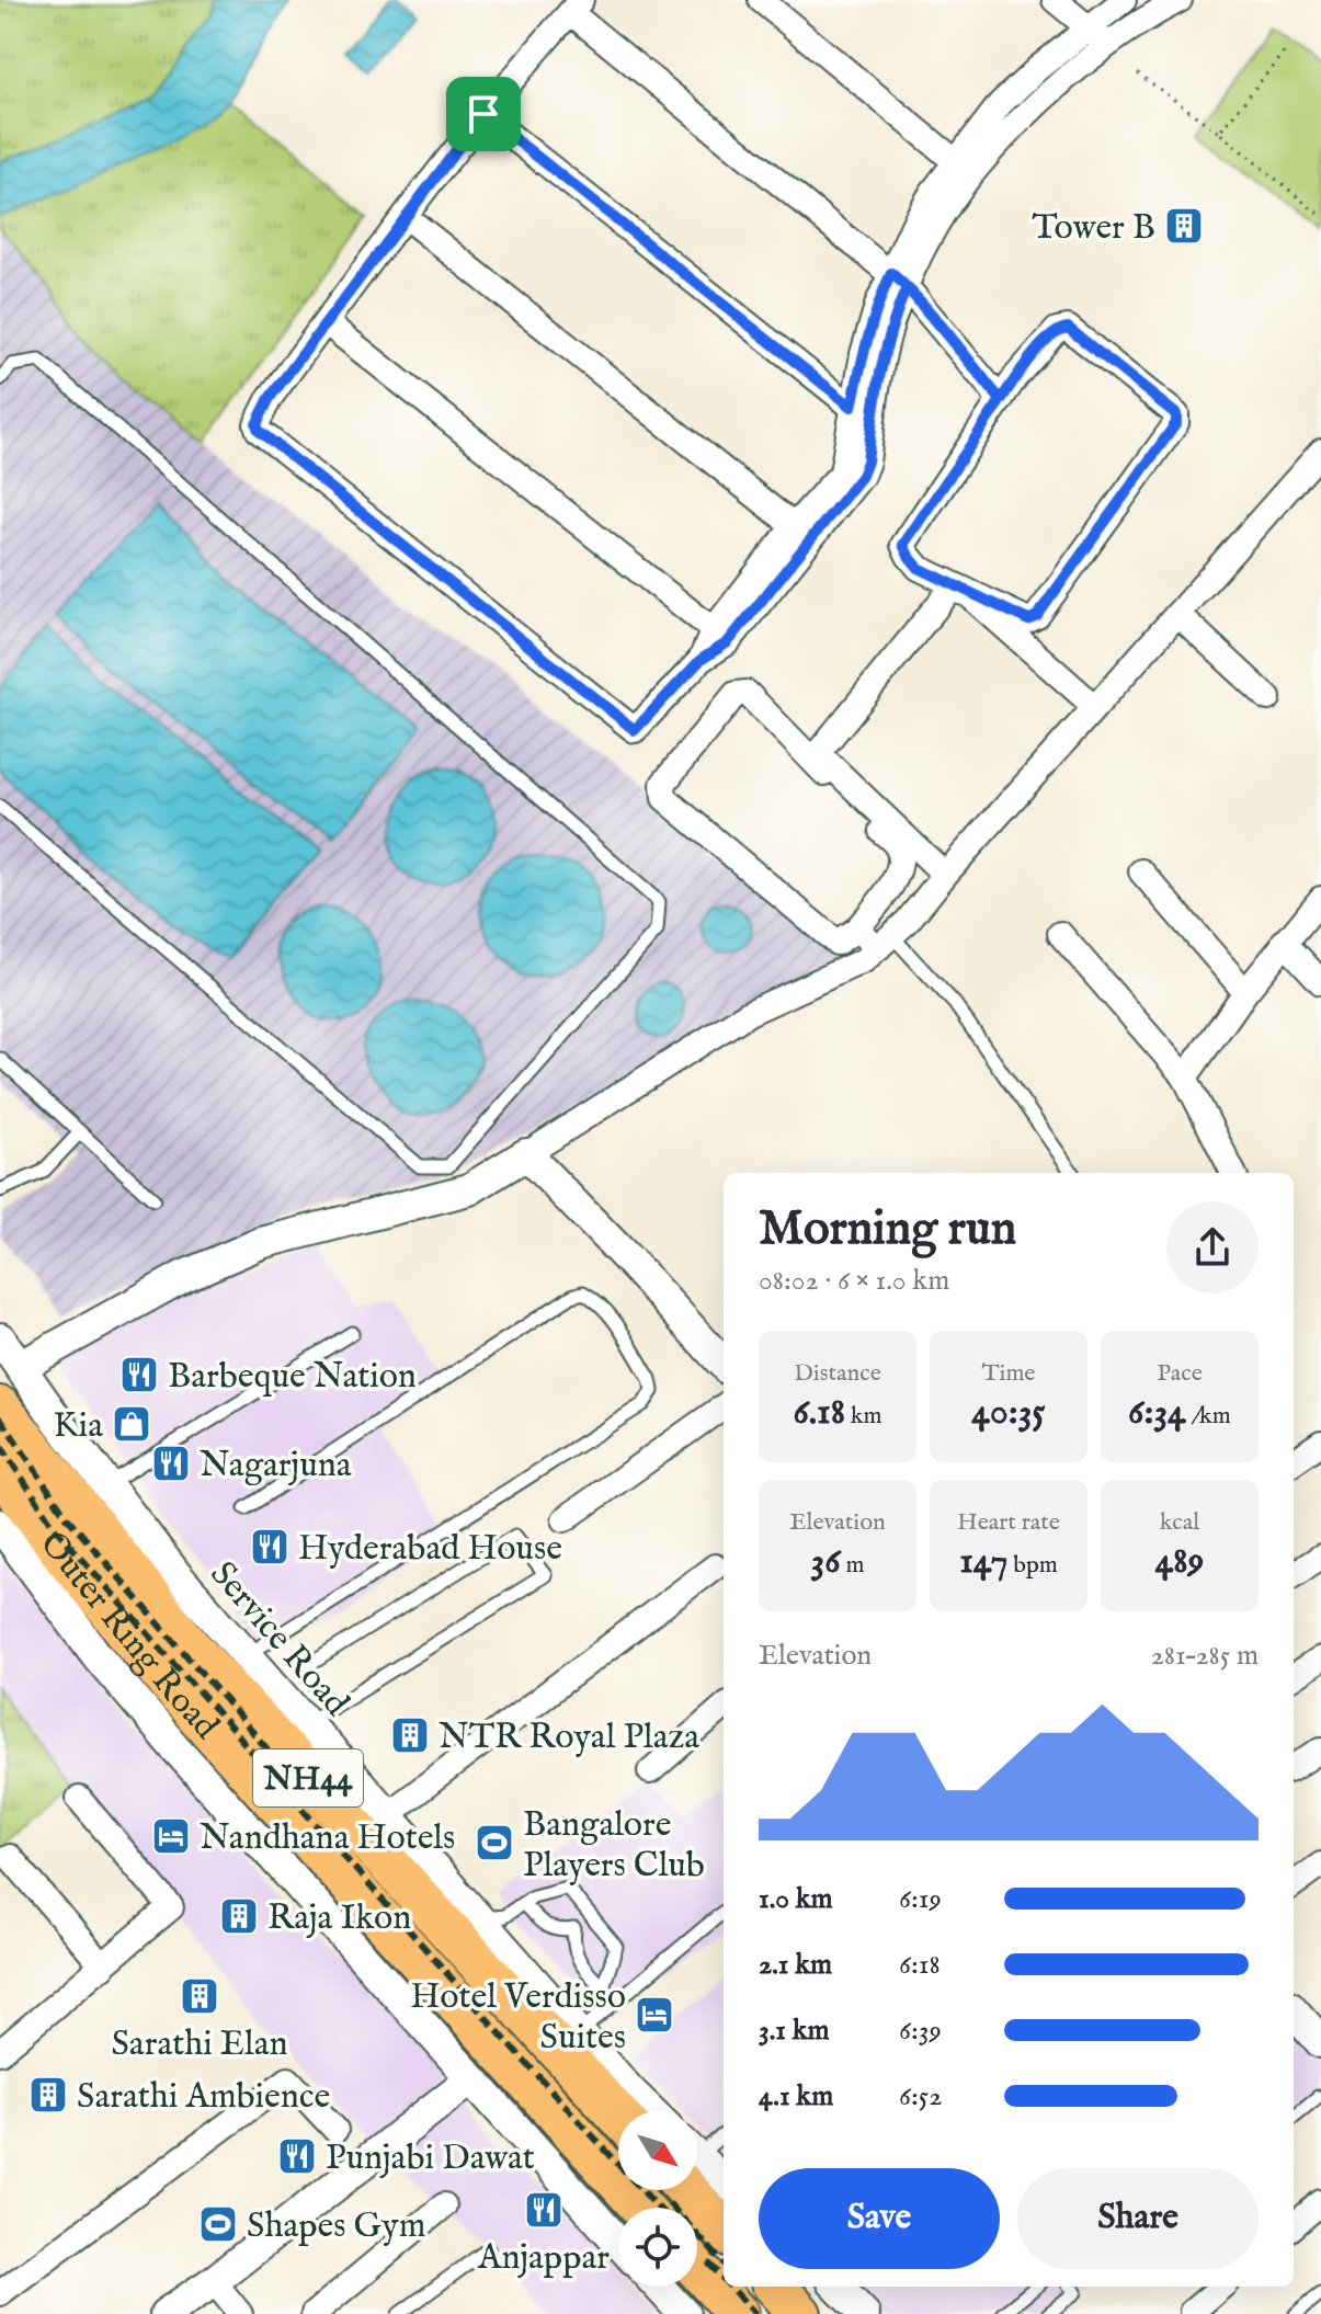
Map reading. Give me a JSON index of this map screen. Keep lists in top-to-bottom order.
{
  "streets": {
    "highway": ["Outer Ring Road", "NH44"],
    "street": ["Service Road"]
  },
  "places": {
    "building": [
      "Tower B",
      "NTR Royal Plaza",
      "Raja Ikon",
      "Sarathi Elan",
      "Sarathi Ambience"
    ],
    "restaurant": [
      "Barbeque Nation",
      "Nagarjuna",
      "Hyderabad House",
      "Punjabi Dawat",
      "Anjappar"
    ],
    "shop": ["Kia"],
    "hotel": ["Nandhana Hotels", "Hotel Verdisso Suites"],
    "sports": ["Bangalore Players Club", "Shapes Gym"]
  },
  "north": "bottom right",
  "page": {
    "heading": ["Morning run", "08:02 · 6 × 1.0 km"],
    "stats": [
      ["Distance", "6.18 km"],
      ["Time", "40:35"],
      ["Pace", "6:34 /km"],
      ["Elevation", "36 m"],
      ["Heart rate", "147 bpm"],
      ["kcal", "489"]
    ],
    "chart": ["Elevation", "281–285 m"],
    "list": [
      {
        "name": "1.0 km",
        "note": "6:19"
      },
      {
        "name": "2.1 km",
        "note": "6:18"
      },
      {
        "name": "3.1 km",
        "note": "6:39"
      },
      {
        "name": "4.1 km",
        "note": "6:52"
      }
    ],
    "buttons": ["Save", "Share"]
  }
}
